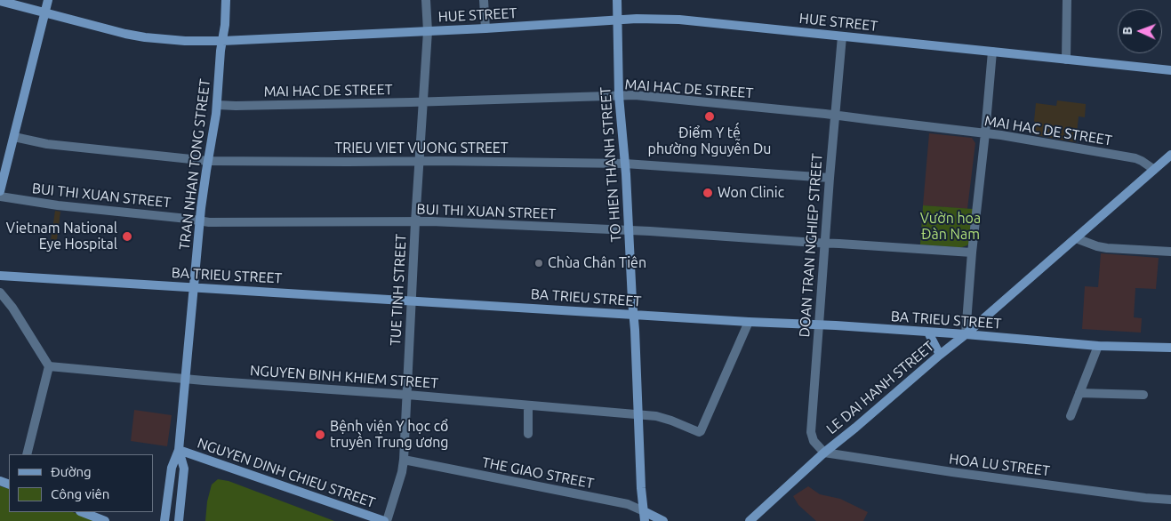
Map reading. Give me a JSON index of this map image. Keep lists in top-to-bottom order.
{
  "streets": {
    "main road": [
      "HUE STREET",
      "TRAN NHAN TONG STREET",
      "TO HIEN THANH STREET",
      "BA TRIEU STREET",
      "LE DAI HANH STREET",
      "NGUYEN DINH CHIEU STREET",
      "THE GIAO STREET"
    ],
    "street": [
      "MAI HAC DE STREET",
      "TRIEU VIET VUONG STREET",
      "BUI THI XUAN STREET",
      "DOAN TRAN NGHIEP STREET",
      "TUE TINH STREET",
      "NGUYEN BINH KHIEM STREET",
      "HOA LU STREET"
    ]
  },
  "crossings": [
    ["HUE STREET", "TRAN NHAN TONG STREET"],
    ["HUE STREET", "TO HIEN THANH STREET"],
    ["HUE STREET", "DOAN TRAN NGHIEP STREET"],
    ["HUE STREET", "TUE TINH STREET"],
    ["MAI HAC DE STREET", "TRAN NHAN TONG STREET"],
    ["MAI HAC DE STREET", "TO HIEN THANH STREET"],
    ["MAI HAC DE STREET", "DOAN TRAN NGHIEP STREET"],
    ["MAI HAC DE STREET", "TUE TINH STREET"],
    ["MAI HAC DE STREET", "LE DAI HANH STREET"],
    ["TRIEU VIET VUONG STREET", "TRAN NHAN TONG STREET"],
    ["TRIEU VIET VUONG STREET", "TO HIEN THANH STREET"],
    ["TRIEU VIET VUONG STREET", "DOAN TRAN NGHIEP STREET"],
    ["TRIEU VIET VUONG STREET", "TUE TINH STREET"],
    ["TRAN NHAN TONG STREET", "BUI THI XUAN STREET"],
    ["TRAN NHAN TONG STREET", "BA TRIEU STREET"],
    ["TRAN NHAN TONG STREET", "NGUYEN BINH KHIEM STREET"],
    ["TRAN NHAN TONG STREET", "NGUYEN DINH CHIEU STREET"],
    ["TO HIEN THANH STREET", "BUI THI XUAN STREET"],
    ["TO HIEN THANH STREET", "BA TRIEU STREET"],
    ["TO HIEN THANH STREET", "NGUYEN BINH KHIEM STREET"],
    ["TO HIEN THANH STREET", "THE GIAO STREET"],
    ["BUI THI XUAN STREET", "DOAN TRAN NGHIEP STREET"],
    ["BUI THI XUAN STREET", "TUE TINH STREET"],
    ["DOAN TRAN NGHIEP STREET", "BA TRIEU STREET"],
    ["DOAN TRAN NGHIEP STREET", "LE DAI HANH STREET"],
    ["DOAN TRAN NGHIEP STREET", "HOA LU STREET"],
    ["BA TRIEU STREET", "TUE TINH STREET"],
    ["BA TRIEU STREET", "NGUYEN BINH KHIEM STREET"],
    ["BA TRIEU STREET", "LE DAI HANH STREET"],
    ["TUE TINH STREET", "NGUYEN BINH KHIEM STREET"],
    ["TUE TINH STREET", "NGUYEN DINH CHIEU STREET"],
    ["TUE TINH STREET", "THE GIAO STREET"],
    ["LE DAI HANH STREET", "HOA LU STREET"]
  ],
  "parks": ["Vườn hoa Đàn Nam"],
  "places": [
    "Điểm Y tế phường Nguyễn Du",
    "Won Clinic",
    "Vietnam National Eye Hospital",
    "Chùa Chân Tiên",
    "Bệnh viện Y học cổ truyền Trung ương"
  ],
  "legend": ["Đường", "Công viên"],
  "north": "left"
}
